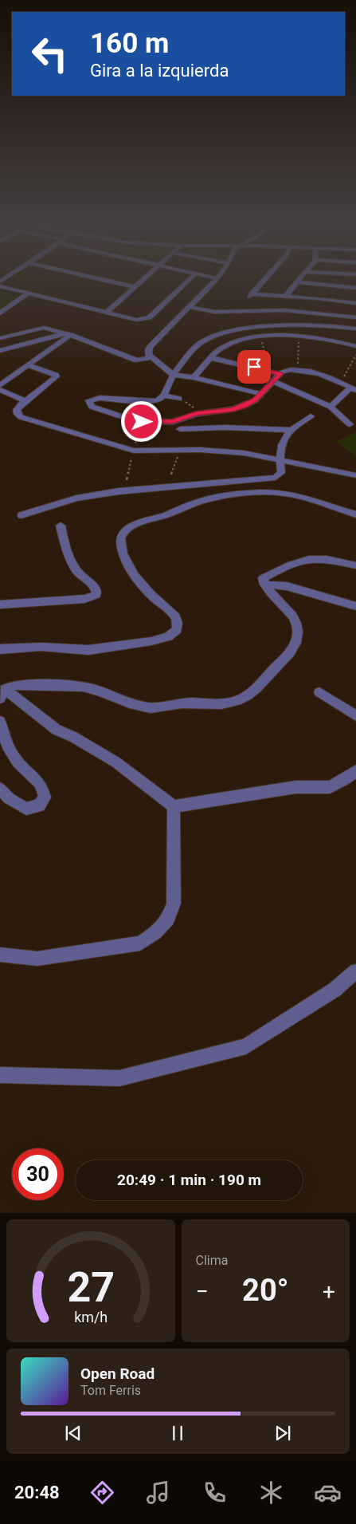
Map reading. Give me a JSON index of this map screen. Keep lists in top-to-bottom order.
{
  "page": {
    "turn": ["160 m", "Gira a la izquierda"],
    "limit": "30",
    "trip": "20:49 · 1 min · 190 m",
    "tile": "Clima",
    "heat": ["−", "20°", "+"],
    "song": ["Open Road", "Tom Ferris"],
    "tabs": "20:48",
    "gauge": ["27", "km/h"]
  }
}
